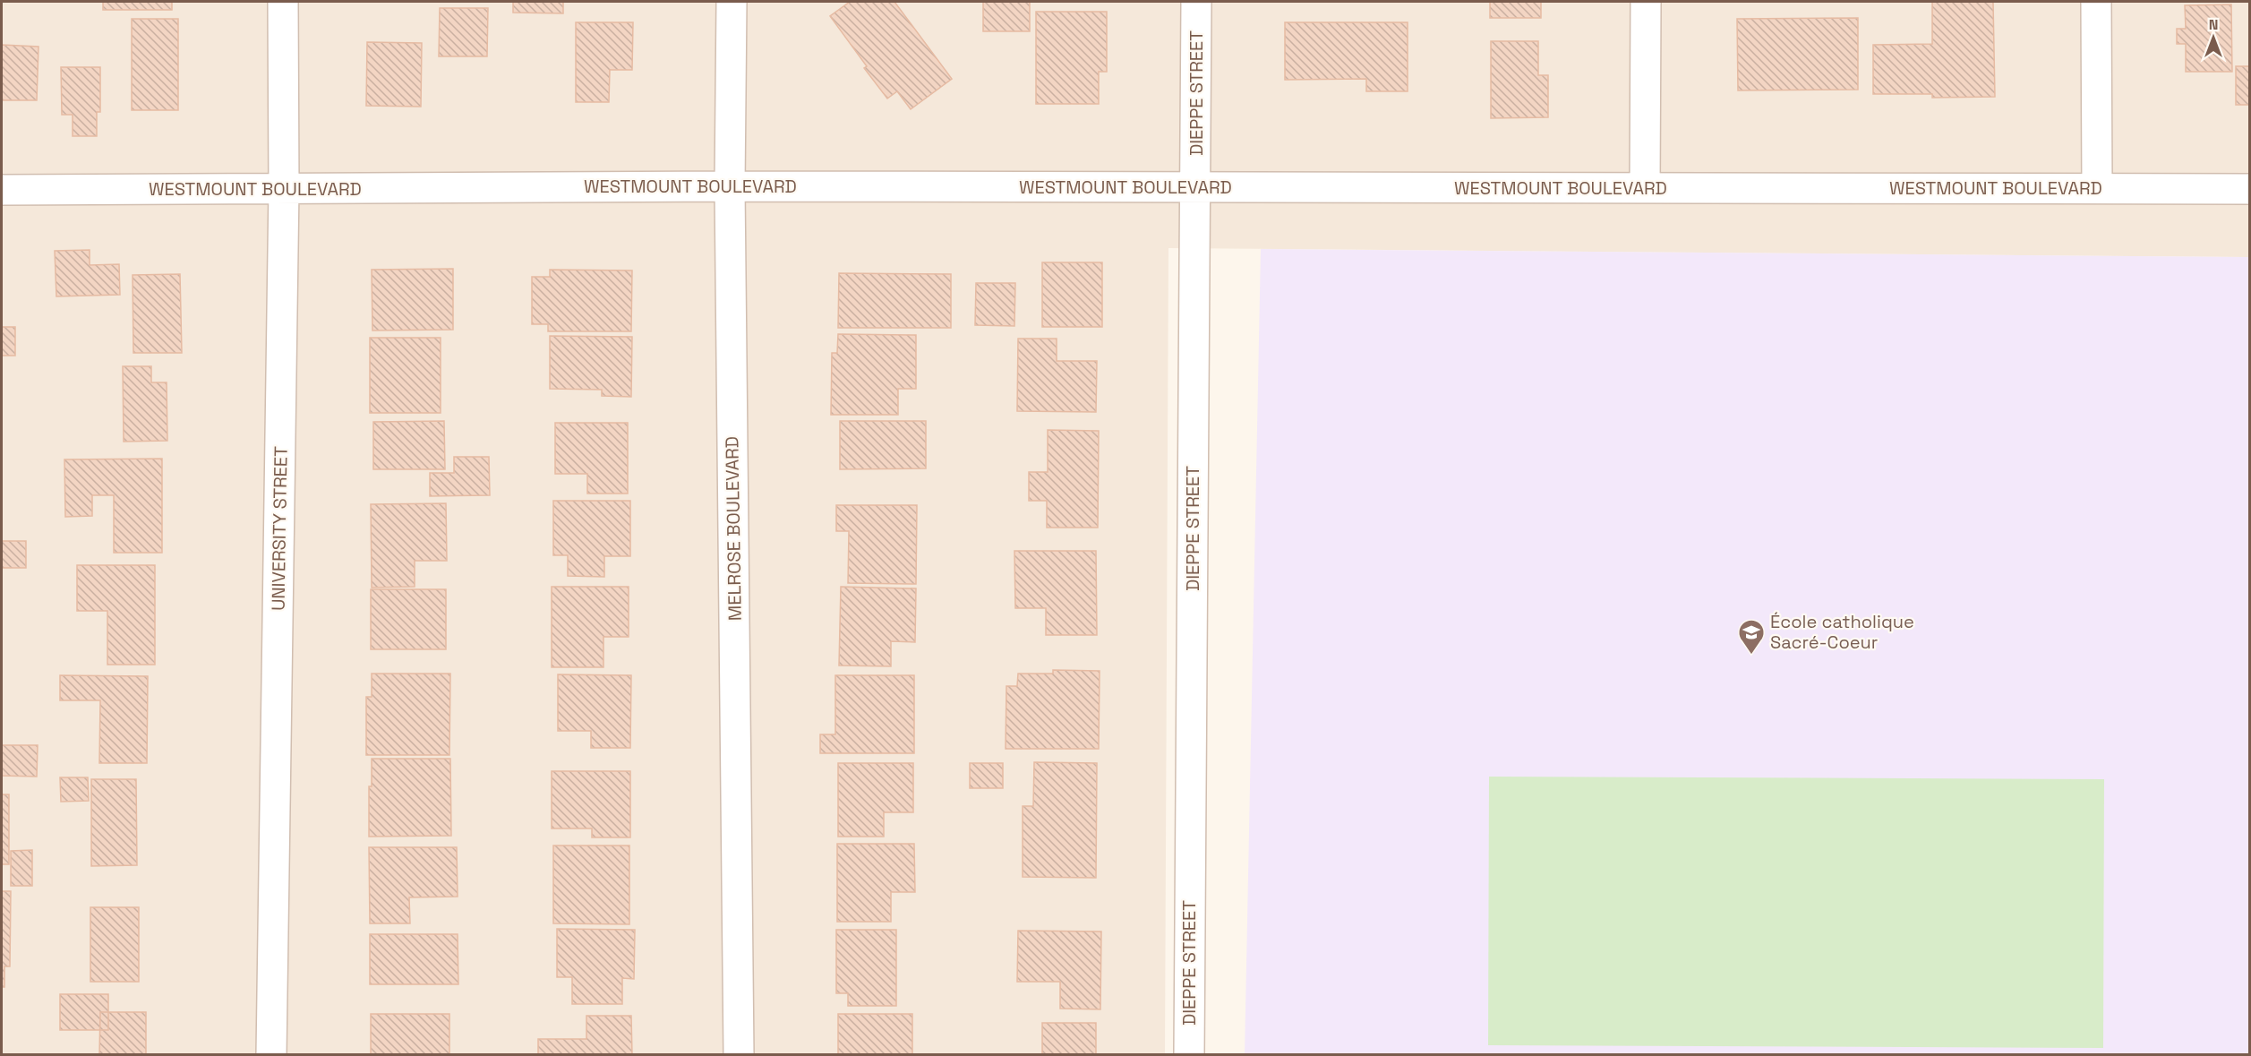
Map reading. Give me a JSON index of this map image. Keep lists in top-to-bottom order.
{
  "streets": {
    "street": [
      "DIEPPE STREET",
      "WESTMOUNT BOULEVARD",
      "UNIVERSITY STREET",
      "MELROSE BOULEVARD"
    ]
  },
  "crossings": [
    ["DIEPPE STREET", "WESTMOUNT BOULEVARD"],
    ["WESTMOUNT BOULEVARD", "UNIVERSITY STREET"],
    ["WESTMOUNT BOULEVARD", "MELROSE BOULEVARD"]
  ],
  "places": {
    "school or university": ["École catholique Sacré-Coeur"]
  },
  "north": "top"
}
